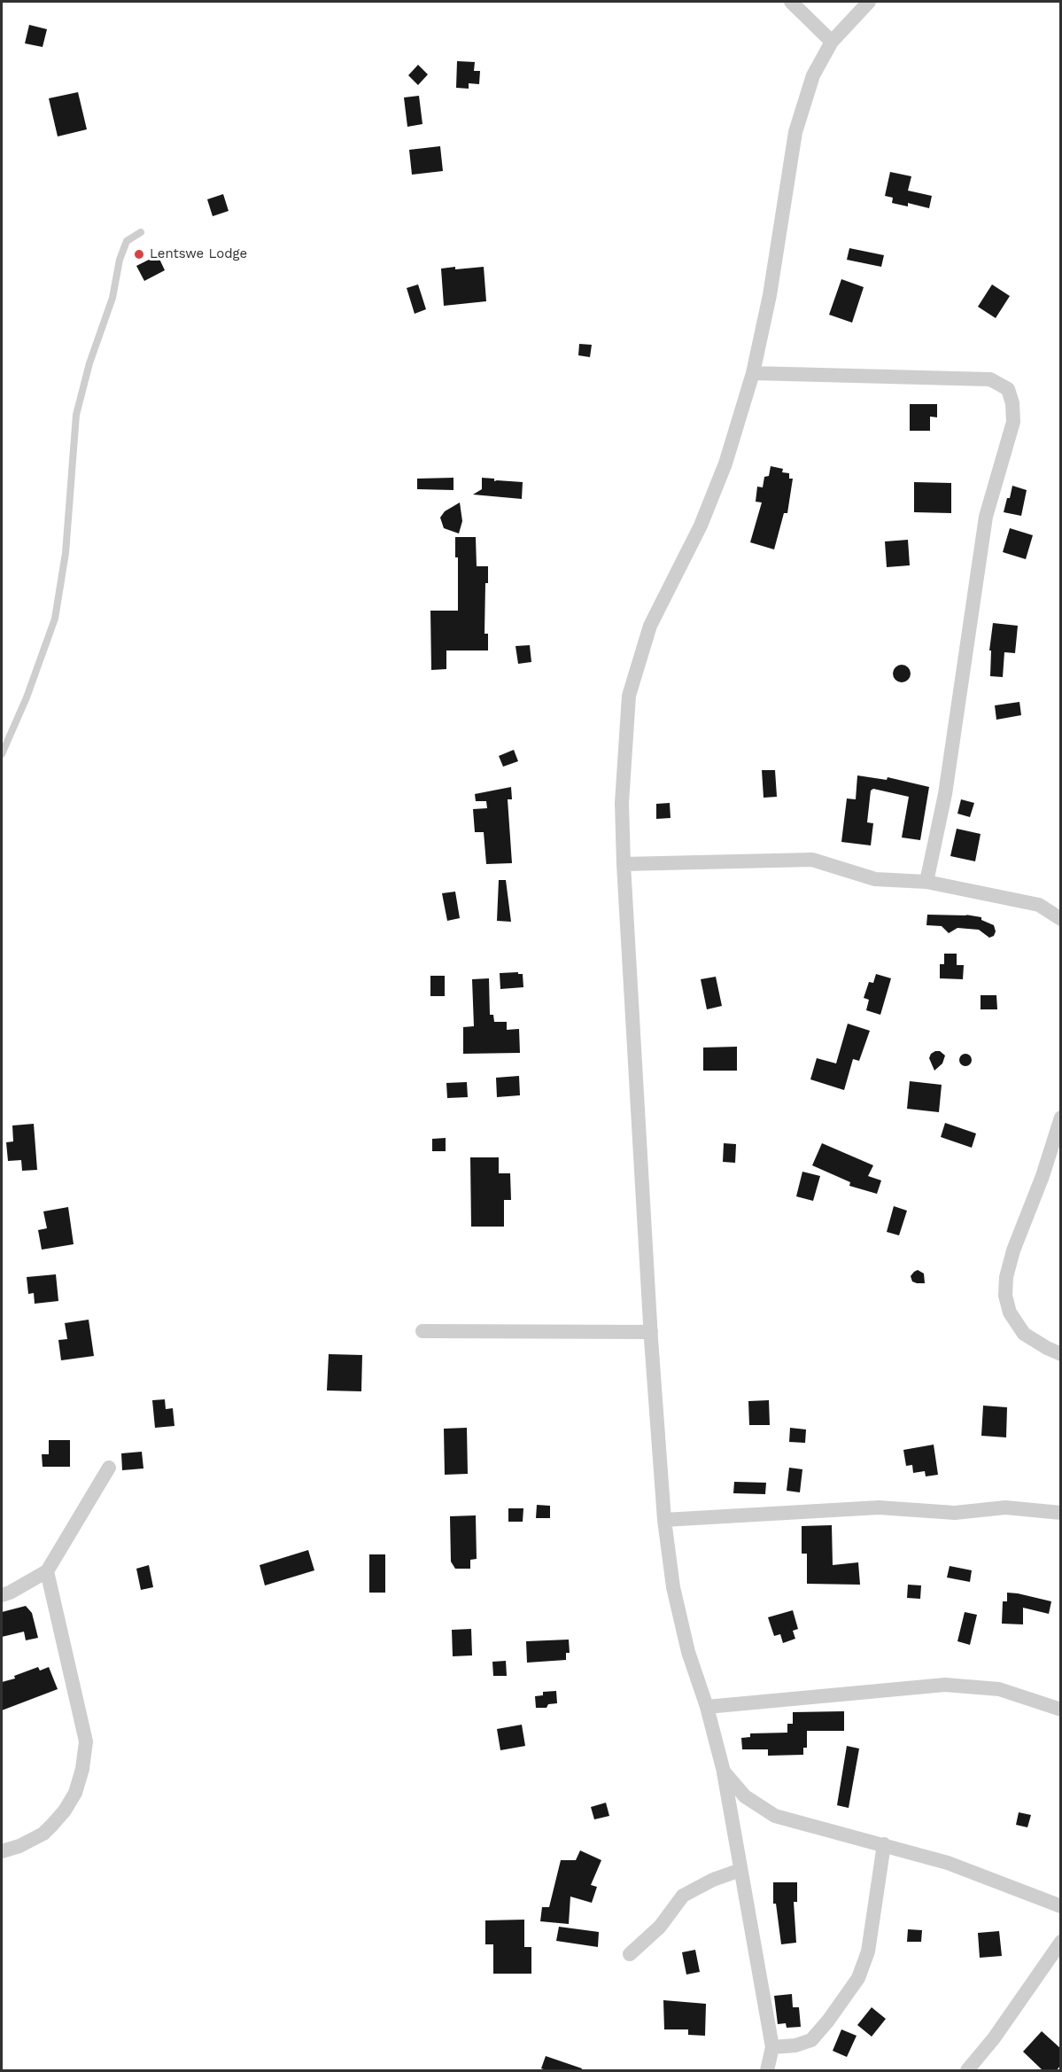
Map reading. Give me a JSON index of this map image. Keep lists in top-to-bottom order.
{
  "places": ["Lentswe Lodge"]
}
